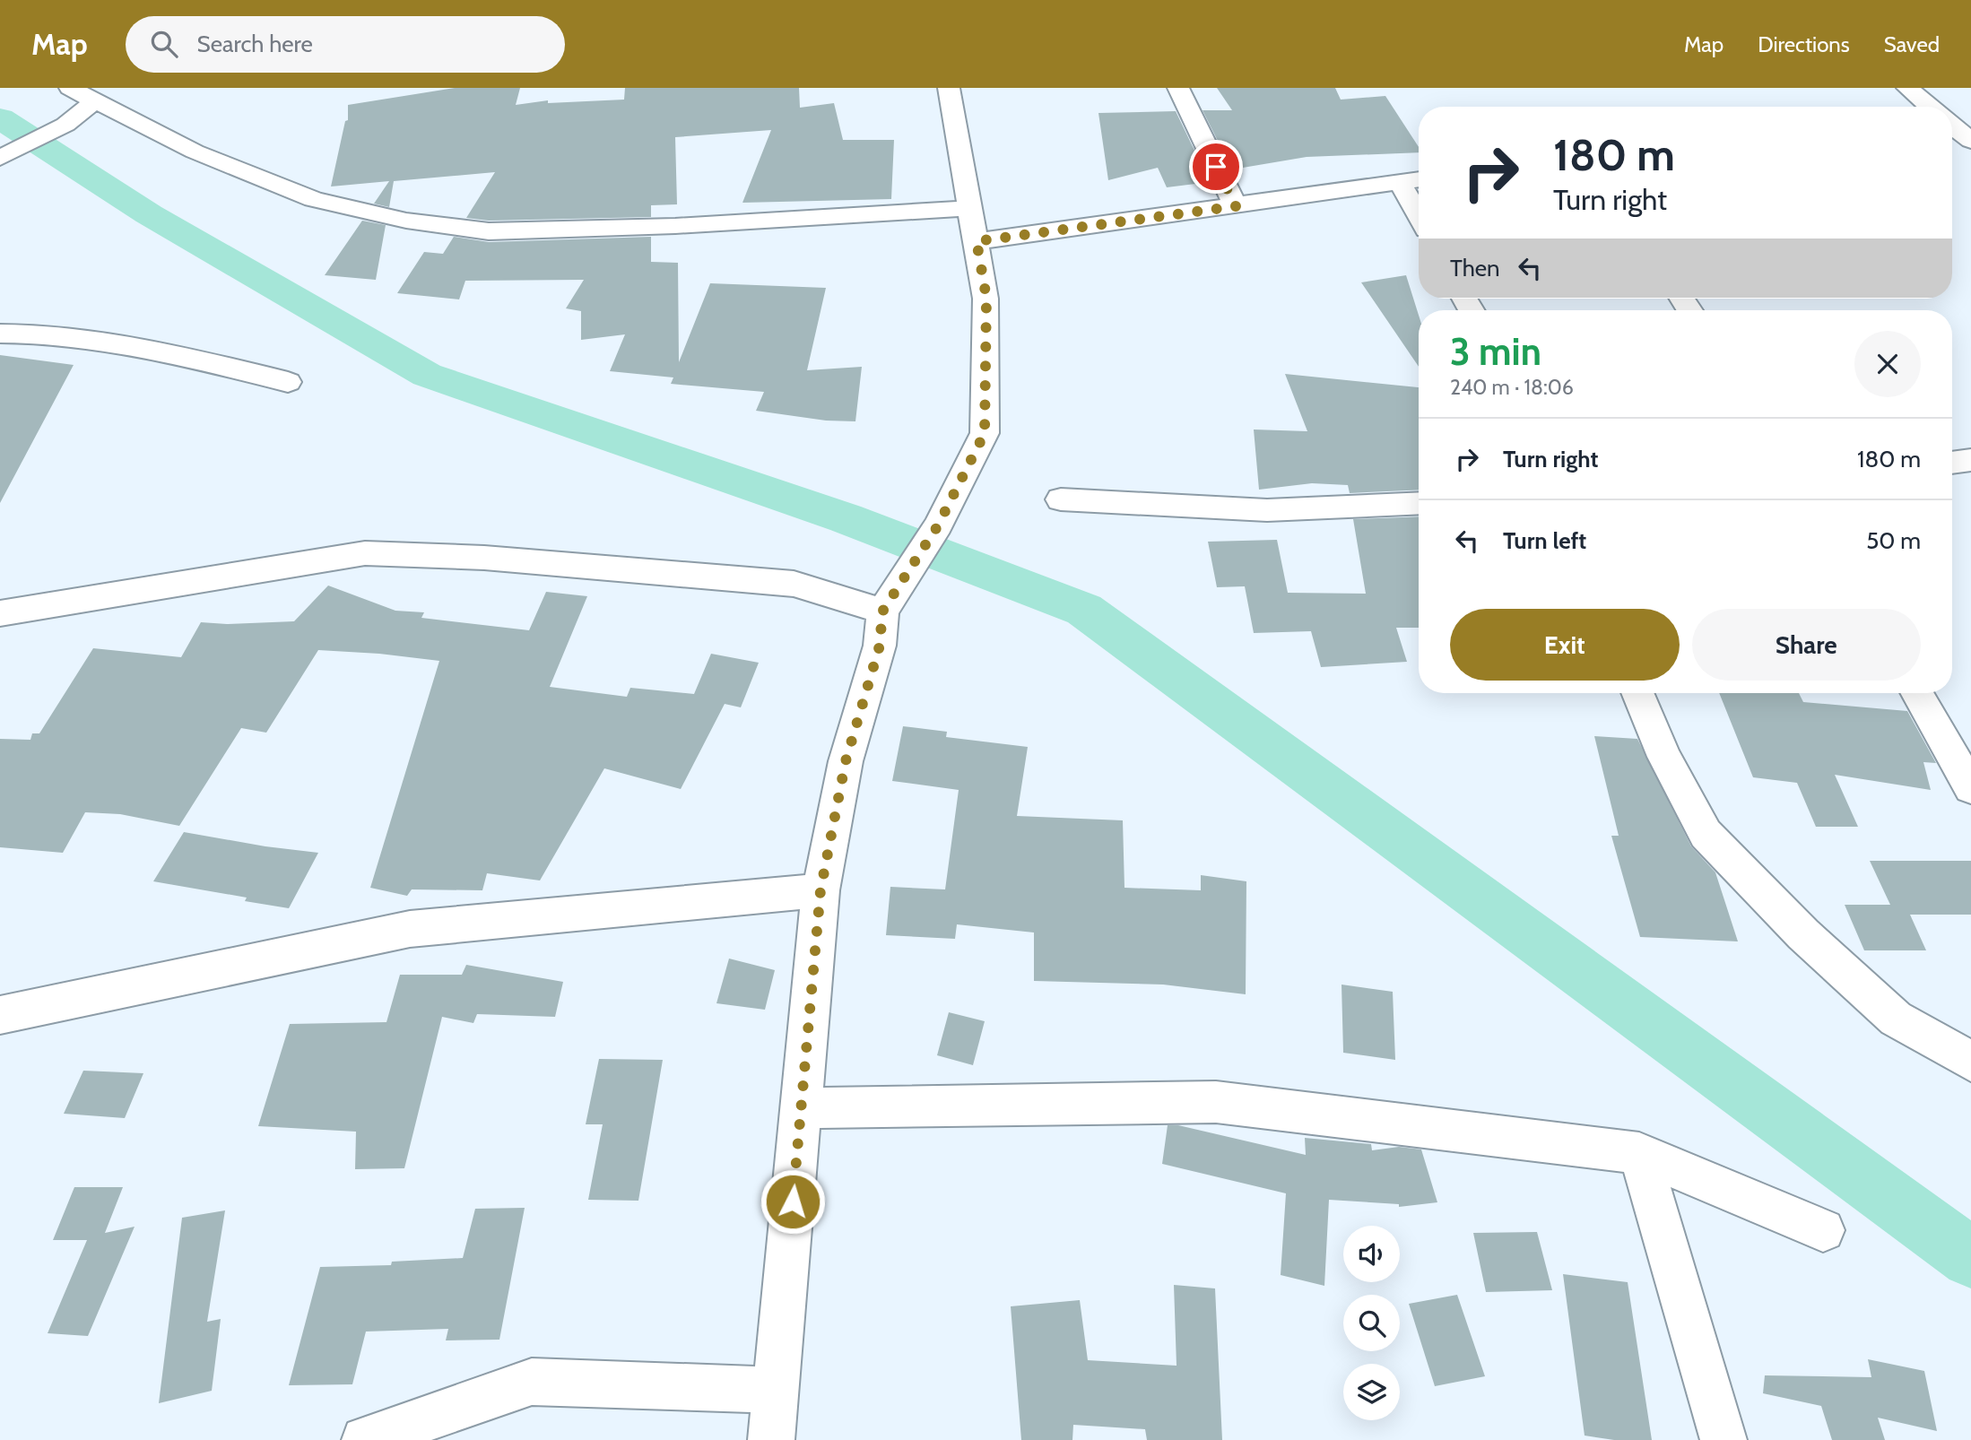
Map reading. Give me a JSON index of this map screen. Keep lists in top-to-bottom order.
{
  "page": {
    "header": "Map",
    "search": "Search here",
    "nav": ["Map", "Directions", "Saved"],
    "turn": ["180 m", "Turn right"],
    "then": "Then",
    "heading": ["3 min", "240 m · 18:06"],
    "list": [
      {
        "name": "Turn right",
        "value": "180 m"
      },
      {
        "name": "Turn left",
        "value": "50 m"
      }
    ],
    "buttons": ["Exit", "Share"]
  }
}
